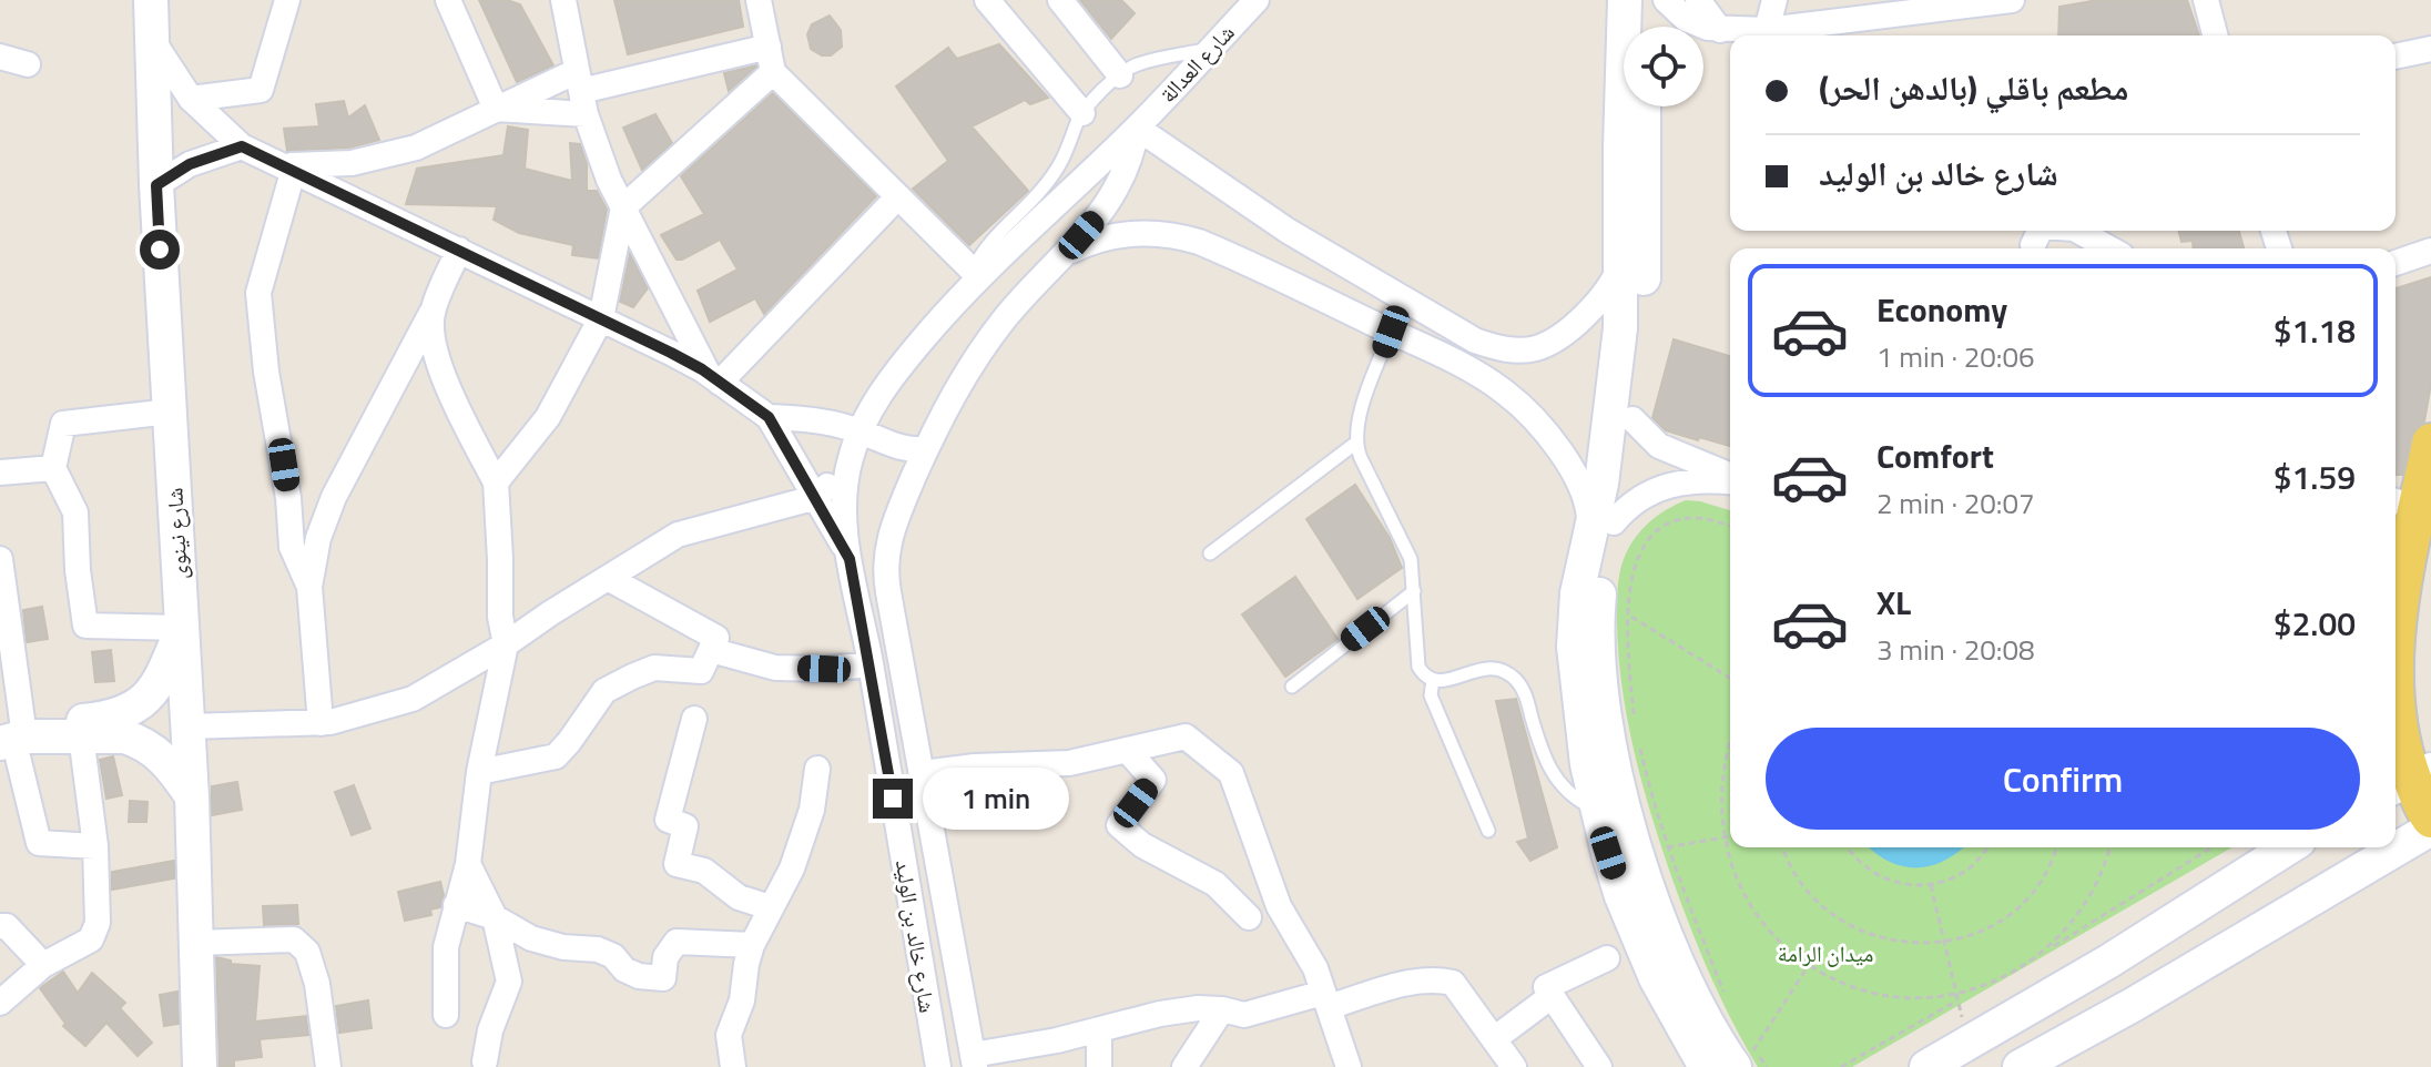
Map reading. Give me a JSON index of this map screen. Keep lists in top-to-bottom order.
{
  "streets": {
    "main road": ["شارع نينوى"],
    "street": ["شارع العدالة", "شارع خالد بن الوليد"]
  },
  "crossings": [
    ["شارع العدالة", "شارع خالد بن الوليد"]
  ],
  "parks": ["ميدان الرامة"],
  "page": {
    "banner": ["مطعم باقلي (بالدهن الحر)", "شارع خالد بن الوليد"],
    "list": [
      {
        "name": "Economy",
        "note": "1 min · 20:06",
        "value": "$1.18"
      },
      {
        "name": "Comfort",
        "note": "2 min · 20:07",
        "value": "$1.59"
      },
      {
        "name": "XL",
        "note": "3 min · 20:08",
        "value": "$2.00"
      }
    ],
    "buttons": "Confirm",
    "bubble": "1 min"
  }
}
